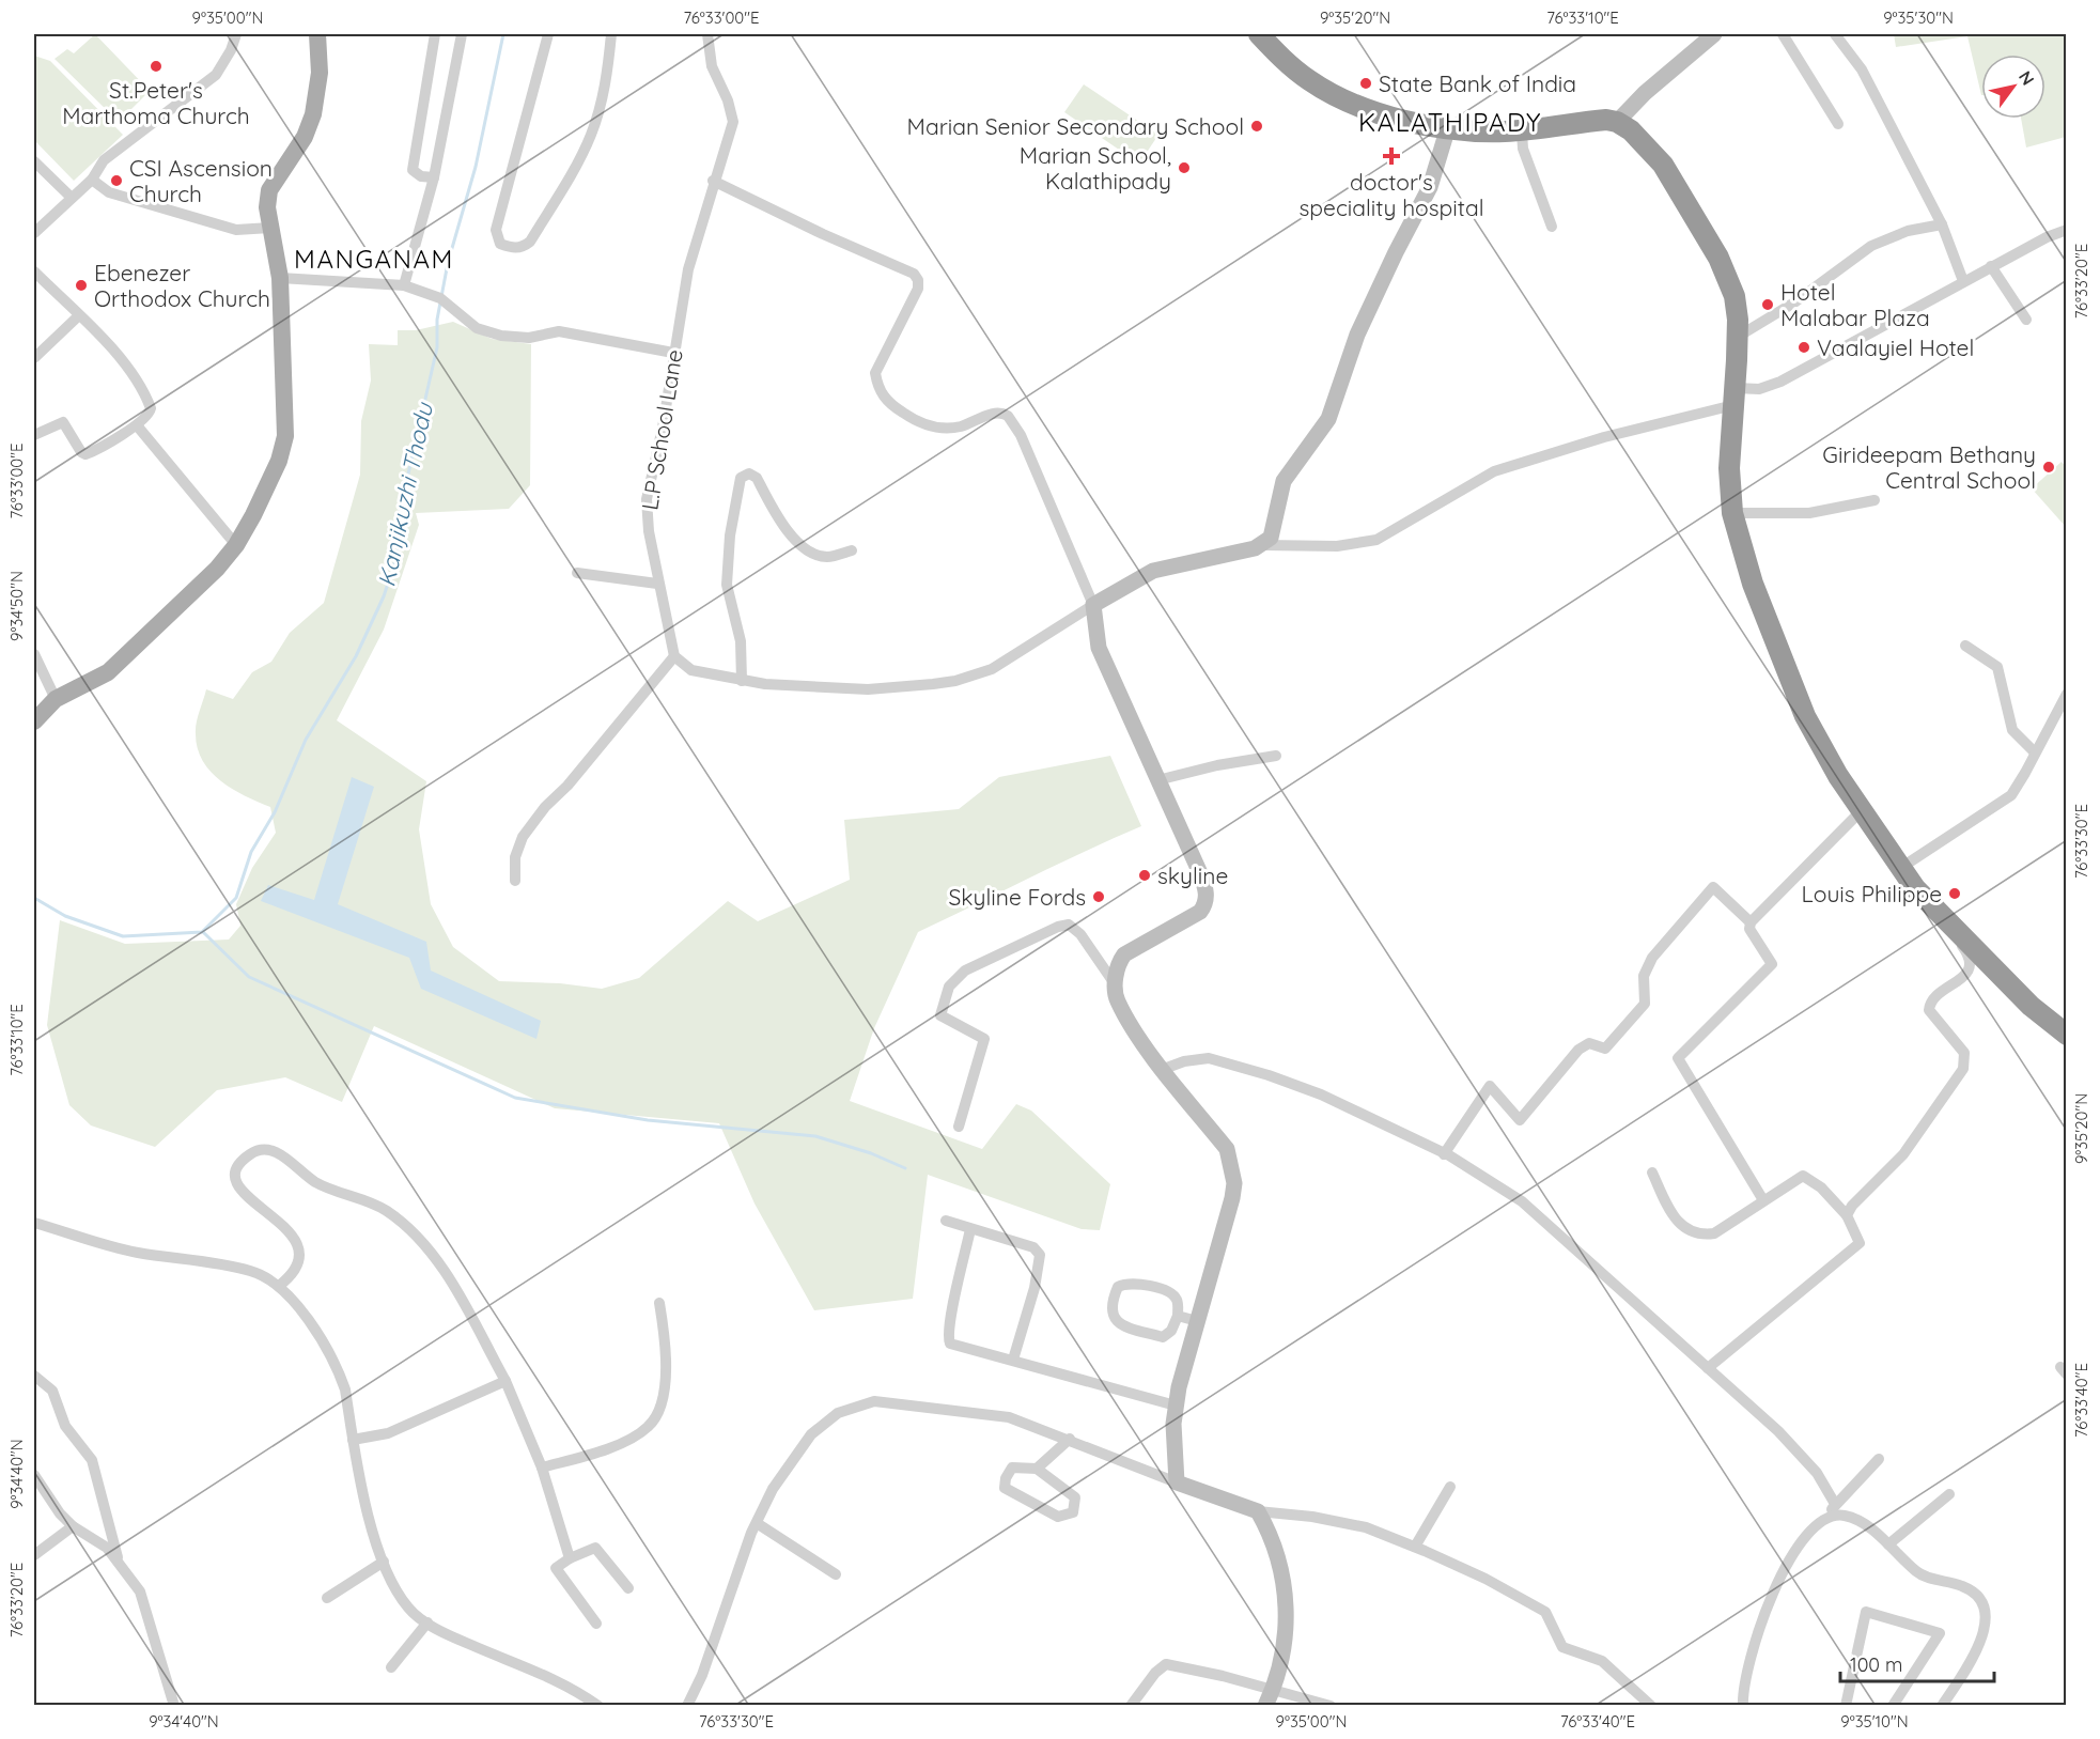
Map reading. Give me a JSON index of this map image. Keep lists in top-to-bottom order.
{
  "streets": {
    "street": ["L.P School Lane"]
  },
  "districts": ["KALATHIPADY", "MANGANAM"],
  "water": ["Kanjikuzhi Thodu"],
  "places": {
    "other": [
      "St.Peter's Marthoma Church",
      "State Bank of India",
      "Marian Senior Secondary School",
      "Marian School, Kalathipady",
      "CSI Ascension Church",
      "Ebenezer Orthodox Church",
      "Hotel Malabar Plaza",
      "Vaalayiel Hotel",
      "Girideepam Bethany Central School",
      "skyline",
      "Louis Philippe",
      "Skyline Fords"
    ],
    "health": ["doctor's speciality hospital"]
  },
  "scale_bar": "100 m",
  "north": "top right",
  "coordinates": [
    "9°35'00\"N",
    "76°33'00\"E",
    "9°35'20\"N",
    "76°33'10\"E",
    "9°35'30\"N",
    "76°33'20\"E",
    "9°34'50\"N",
    "76°33'30\"E",
    "76°33'40\"E",
    "9°34'40\"N",
    "9°35'10\"N"
  ]
}
